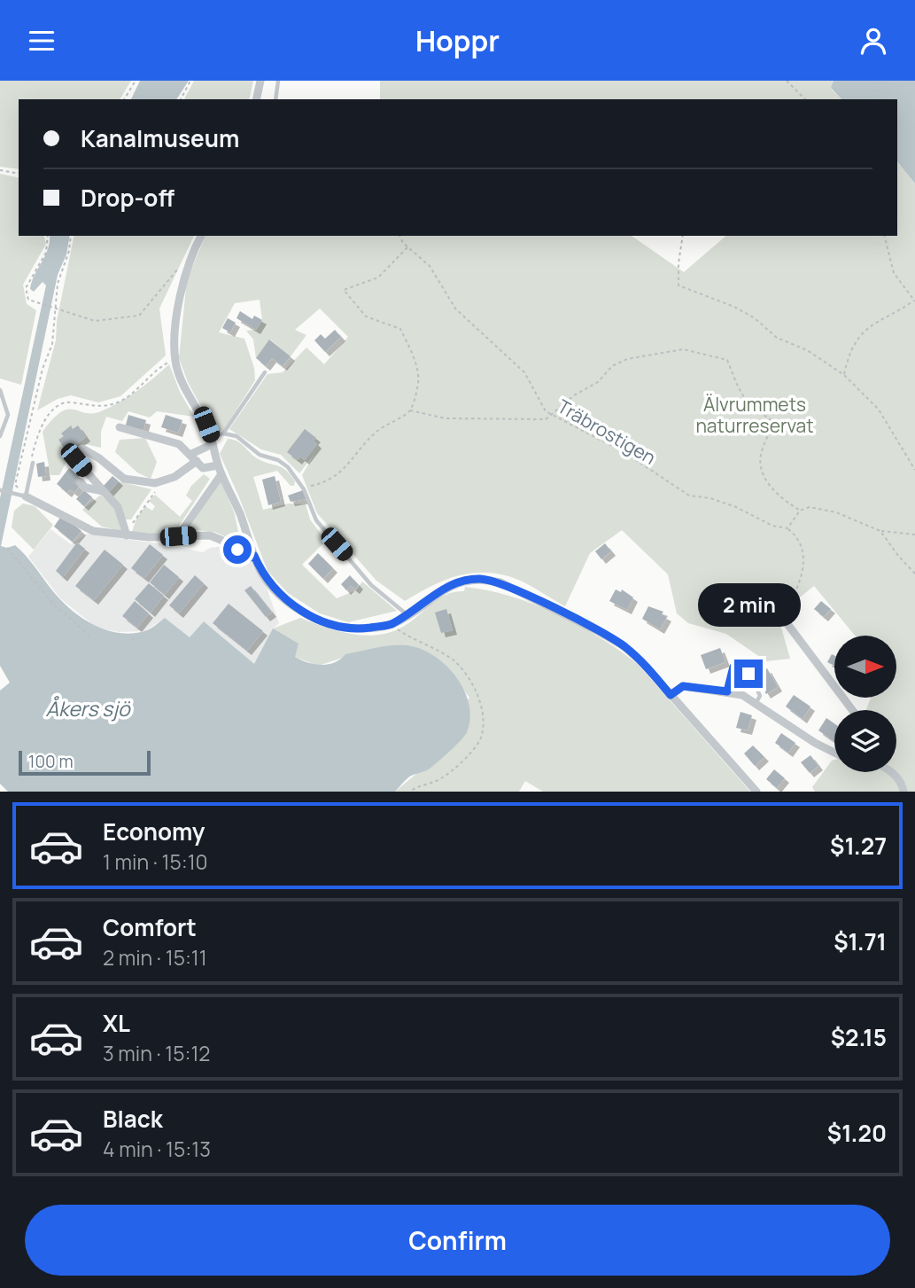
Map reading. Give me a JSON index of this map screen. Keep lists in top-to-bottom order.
{
  "streets": {
    "path": ["Träbrostigen"]
  },
  "water": ["Åkers sjö"],
  "parks": ["Älvrummets naturreservat"],
  "scale_bar": "100 m",
  "north": "right",
  "page": {
    "header": "Hoppr",
    "banner": ["Kanalmuseum", "Drop-off"],
    "bubble": "2 min",
    "scale": "100 m",
    "list": [
      {
        "name": "Economy",
        "note": "1 min · 15:10",
        "value": "$1.27"
      },
      {
        "name": "Comfort",
        "note": "2 min · 15:11",
        "value": "$1.71"
      },
      {
        "name": "XL",
        "note": "3 min · 15:12",
        "value": "$2.15"
      },
      {
        "name": "Black",
        "note": "4 min · 15:13",
        "value": "$1.20"
      }
    ],
    "buttons": "Confirm"
  }
}
